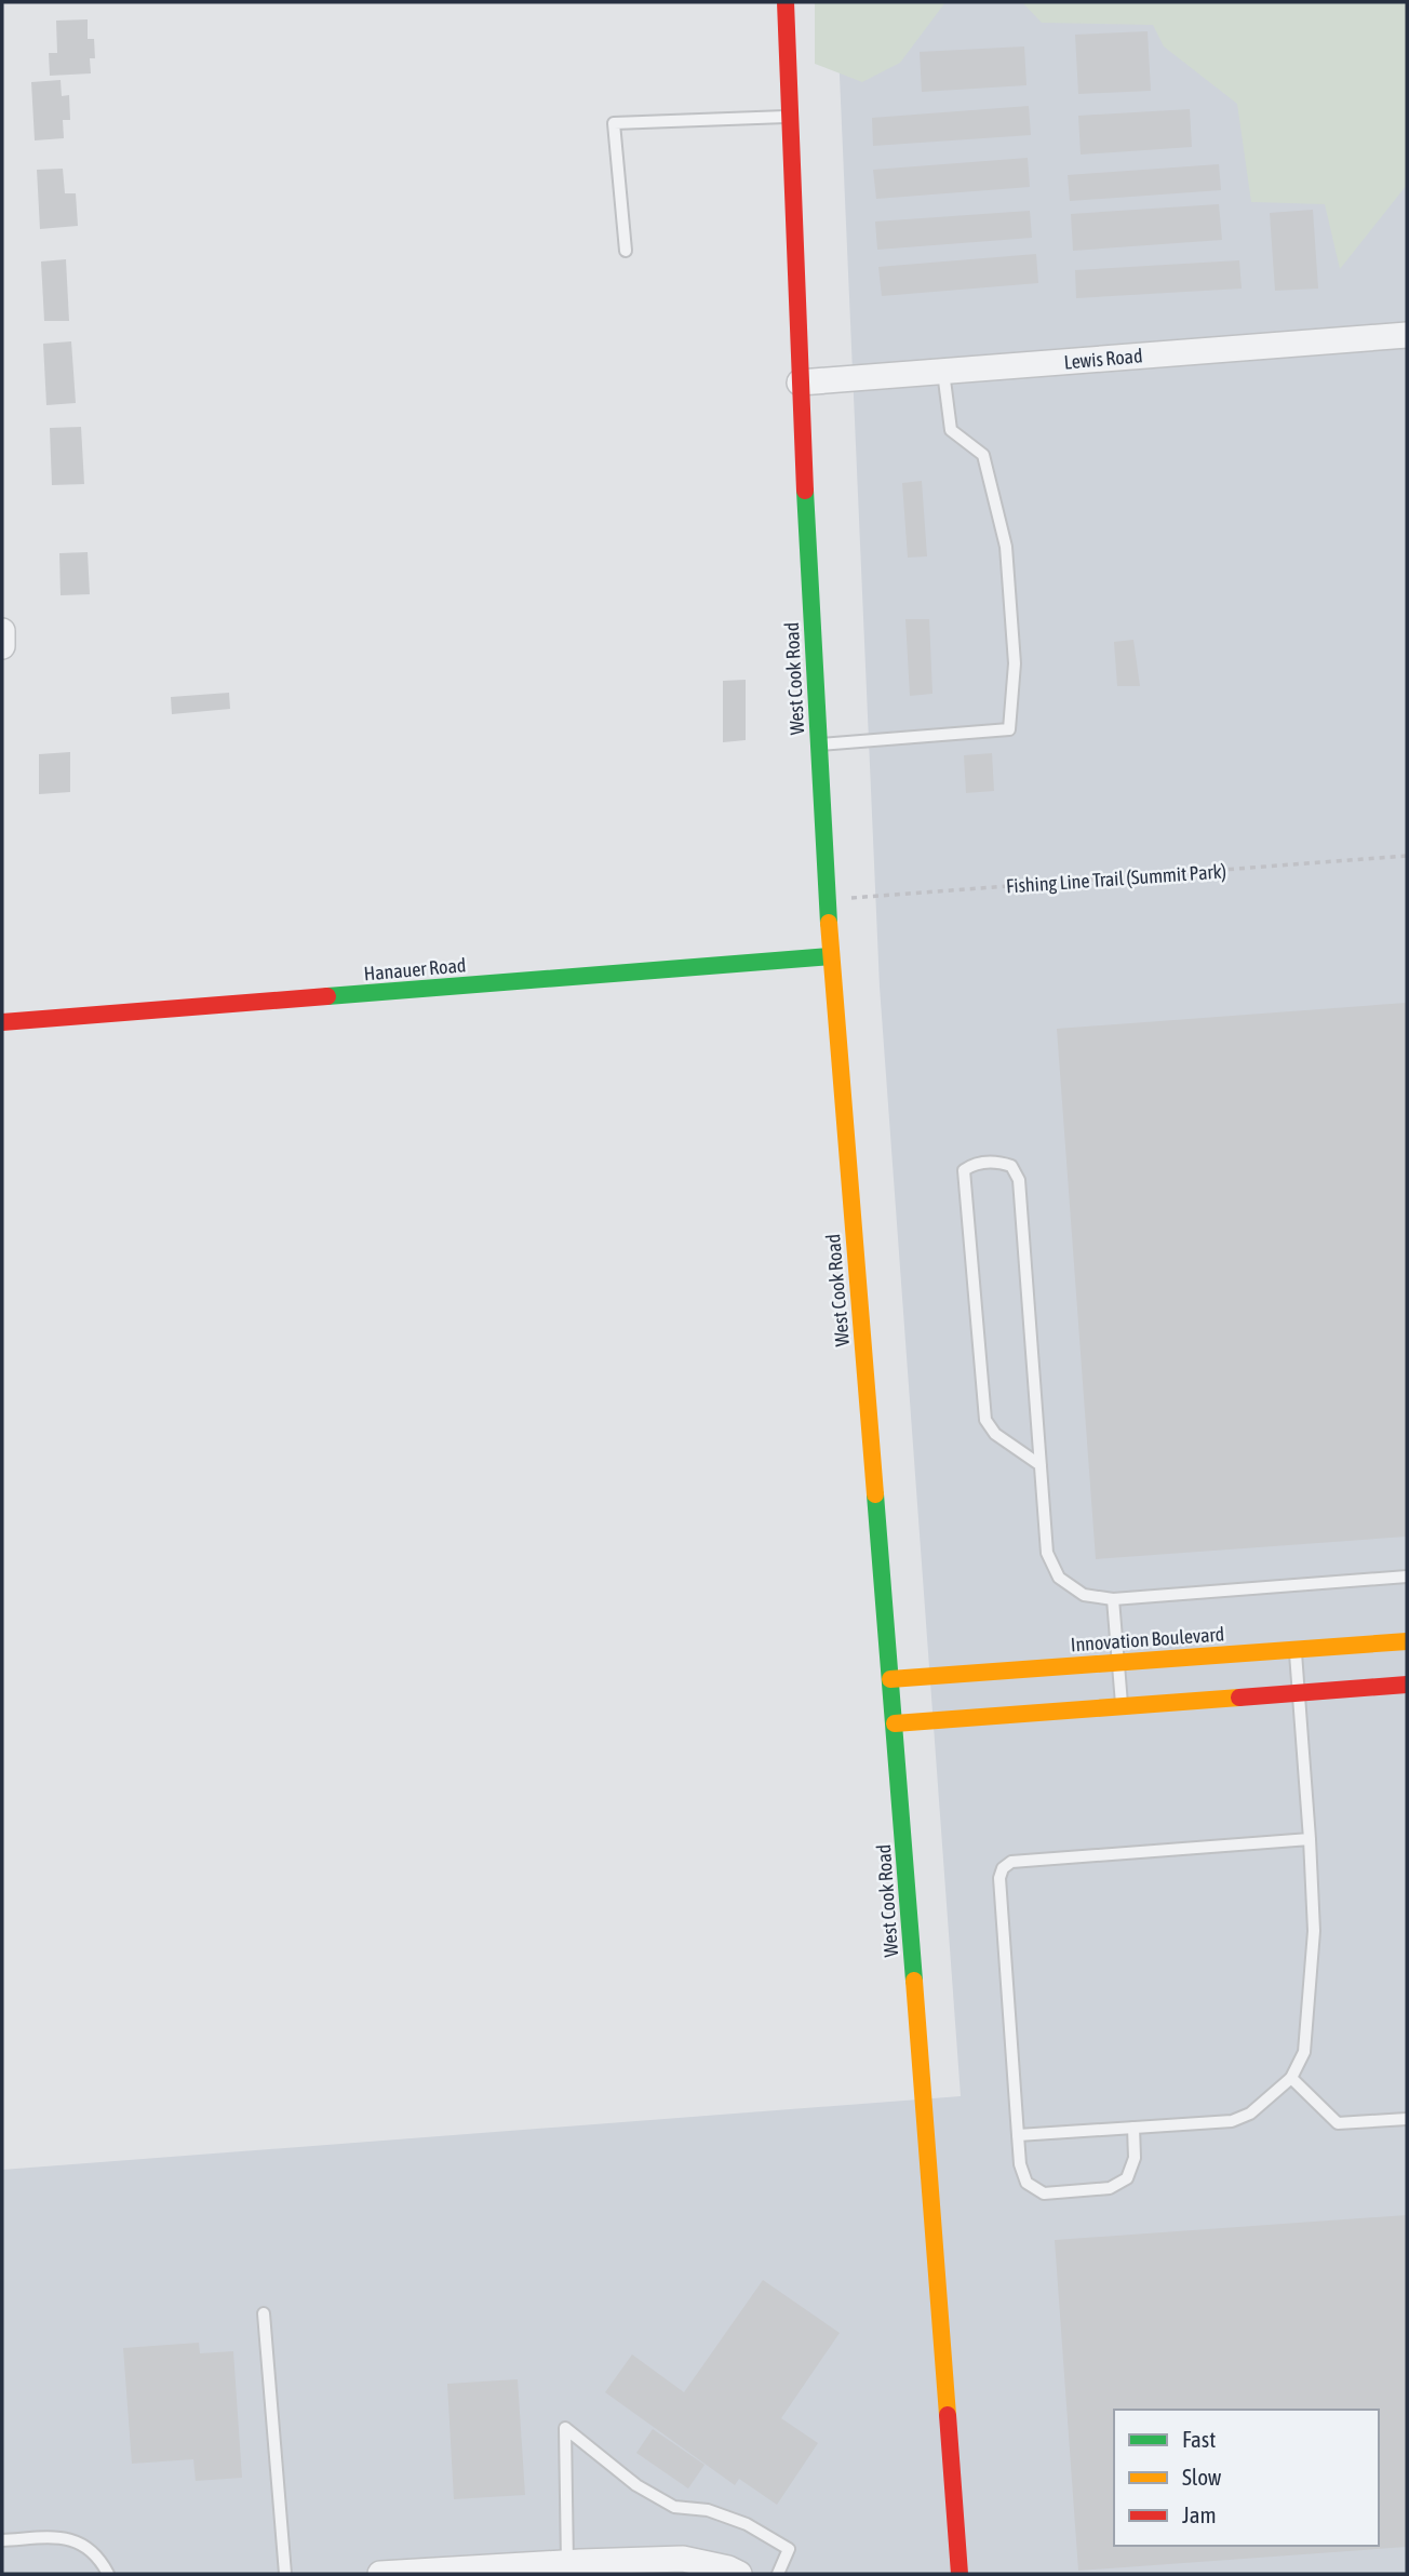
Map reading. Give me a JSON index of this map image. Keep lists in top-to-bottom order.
{
  "streets": {
    "main road": ["West Cook Road", "Hanauer Road", "Innovation Boulevard"],
    "street": ["Lewis Road"],
    "path": ["Fishing Line Trail (Summit Park)"]
  },
  "crossings": [
    ["Lewis Road", "West Cook Road"],
    ["West Cook Road", "Fishing Line Trail (Summit Park)"],
    ["West Cook Road", "Hanauer Road"],
    ["West Cook Road", "Innovation Boulevard"]
  ],
  "legend": ["Fast", "Slow", "Jam"]
}
